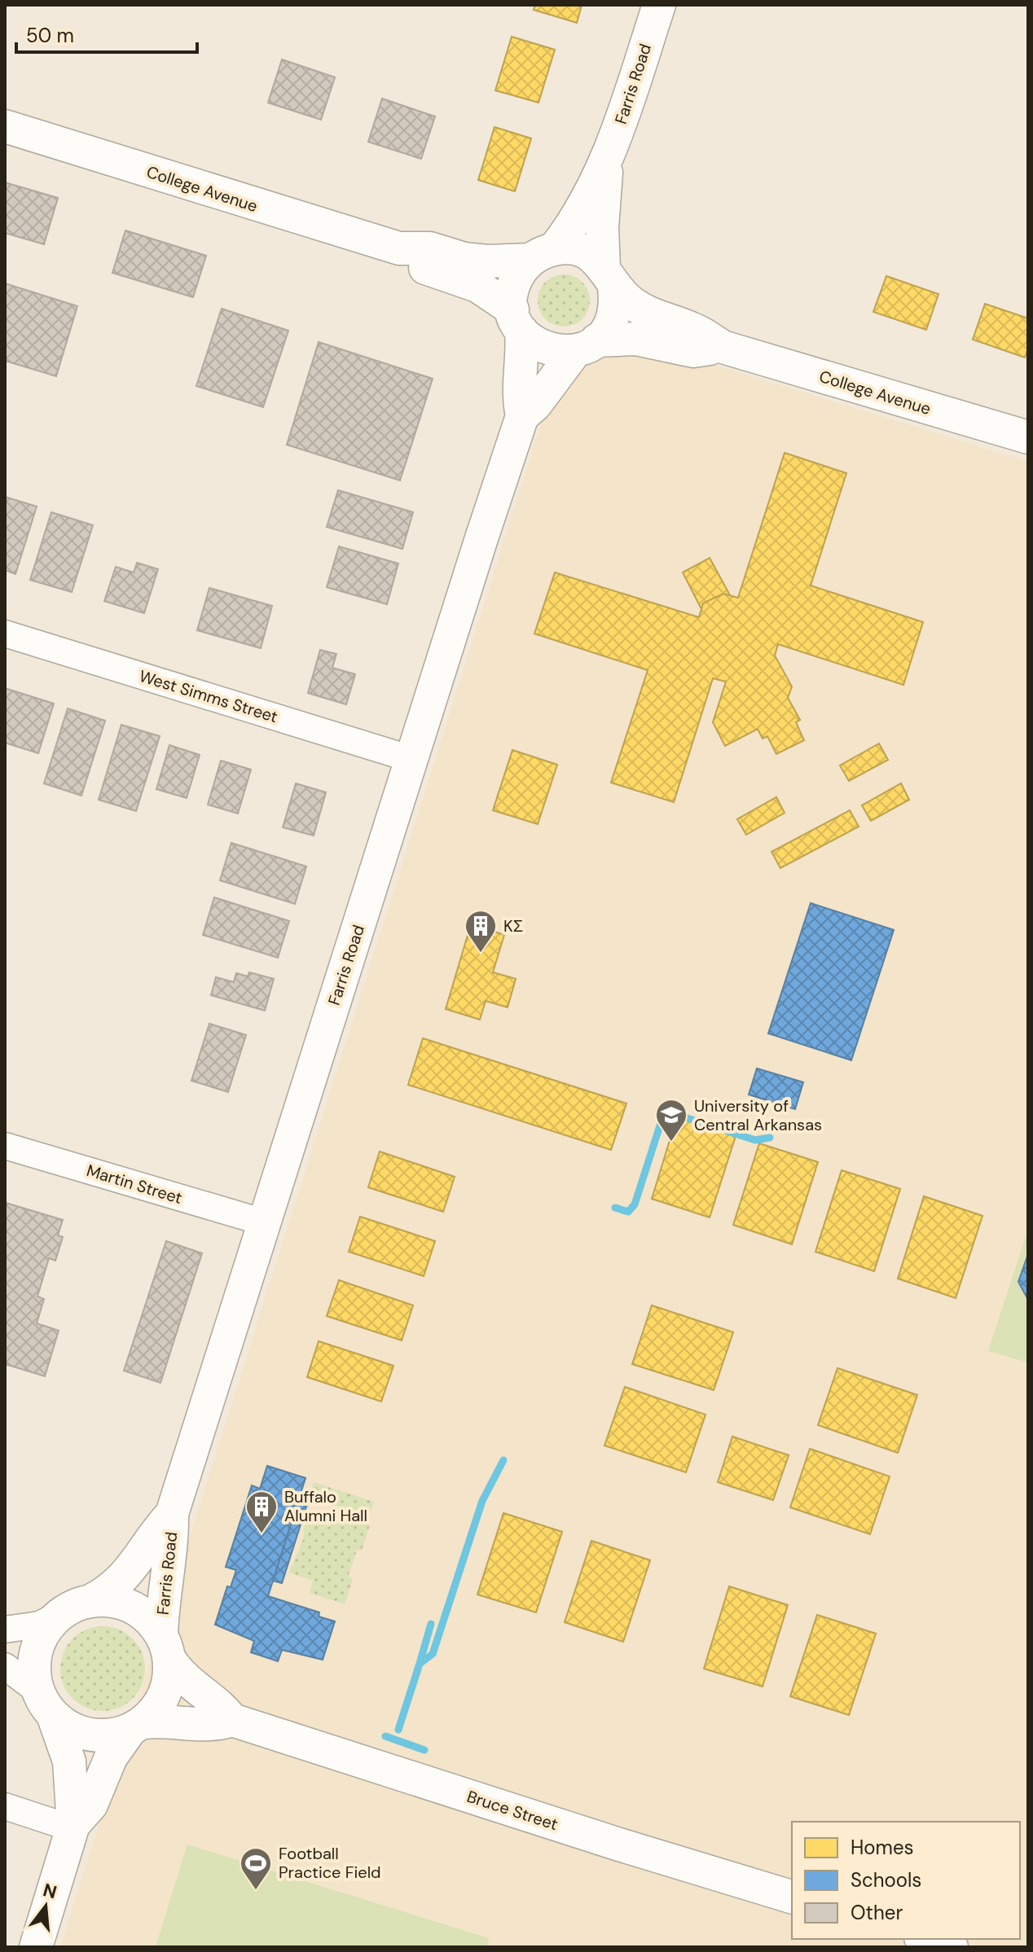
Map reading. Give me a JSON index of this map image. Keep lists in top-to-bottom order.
{
  "streets": {
    "street": [
      "Farris Road",
      "College Avenue",
      "West Simms Street",
      "Martin Street",
      "Bruce Street"
    ]
  },
  "crossings": [
    ["Farris Road", "College Avenue"],
    ["Farris Road", "West Simms Street"],
    ["Farris Road", "Martin Street"],
    ["Farris Road", "Bruce Street"]
  ],
  "places": {
    "building": ["KΣ", "Buffalo Alumni Hall"],
    "school or university": ["University of Central Arkansas"],
    "sports": ["Football Practice Field"]
  },
  "legend": ["Homes", "Schools", "Other"],
  "scale_bar": "50 m",
  "north": "top"
}
